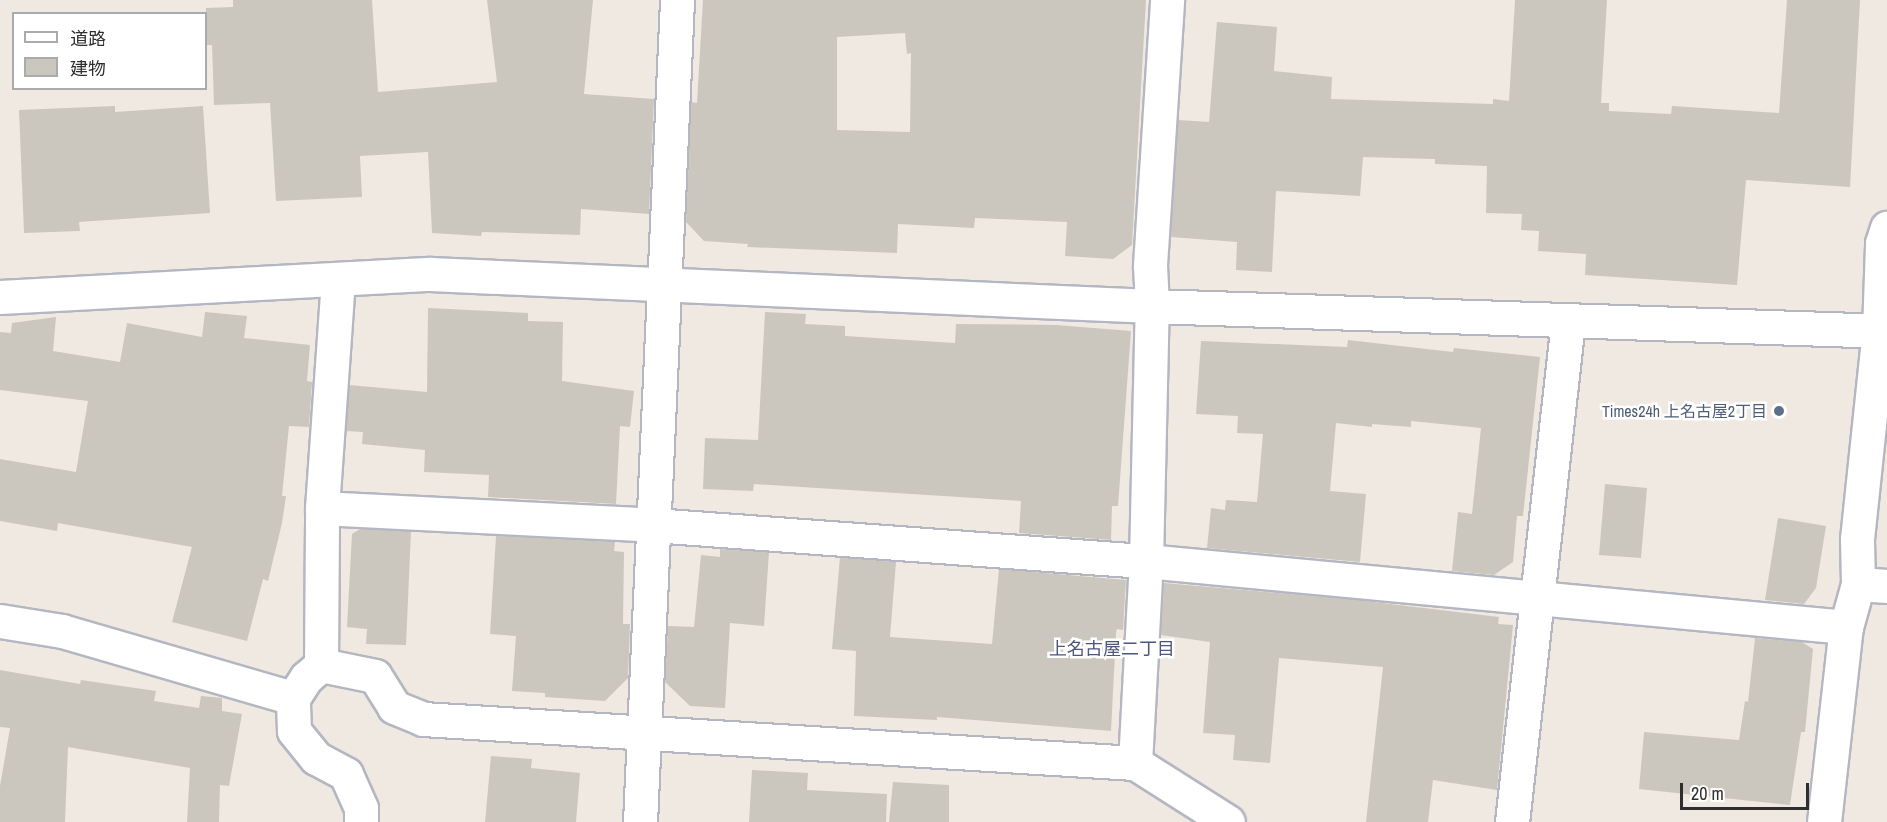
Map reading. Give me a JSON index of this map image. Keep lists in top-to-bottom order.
{
  "districts": ["上名古屋二丁目"],
  "places": ["Times24h 上名古屋2丁目"],
  "legend": ["道路", "建物"],
  "scale_bar": "20 m"
}
